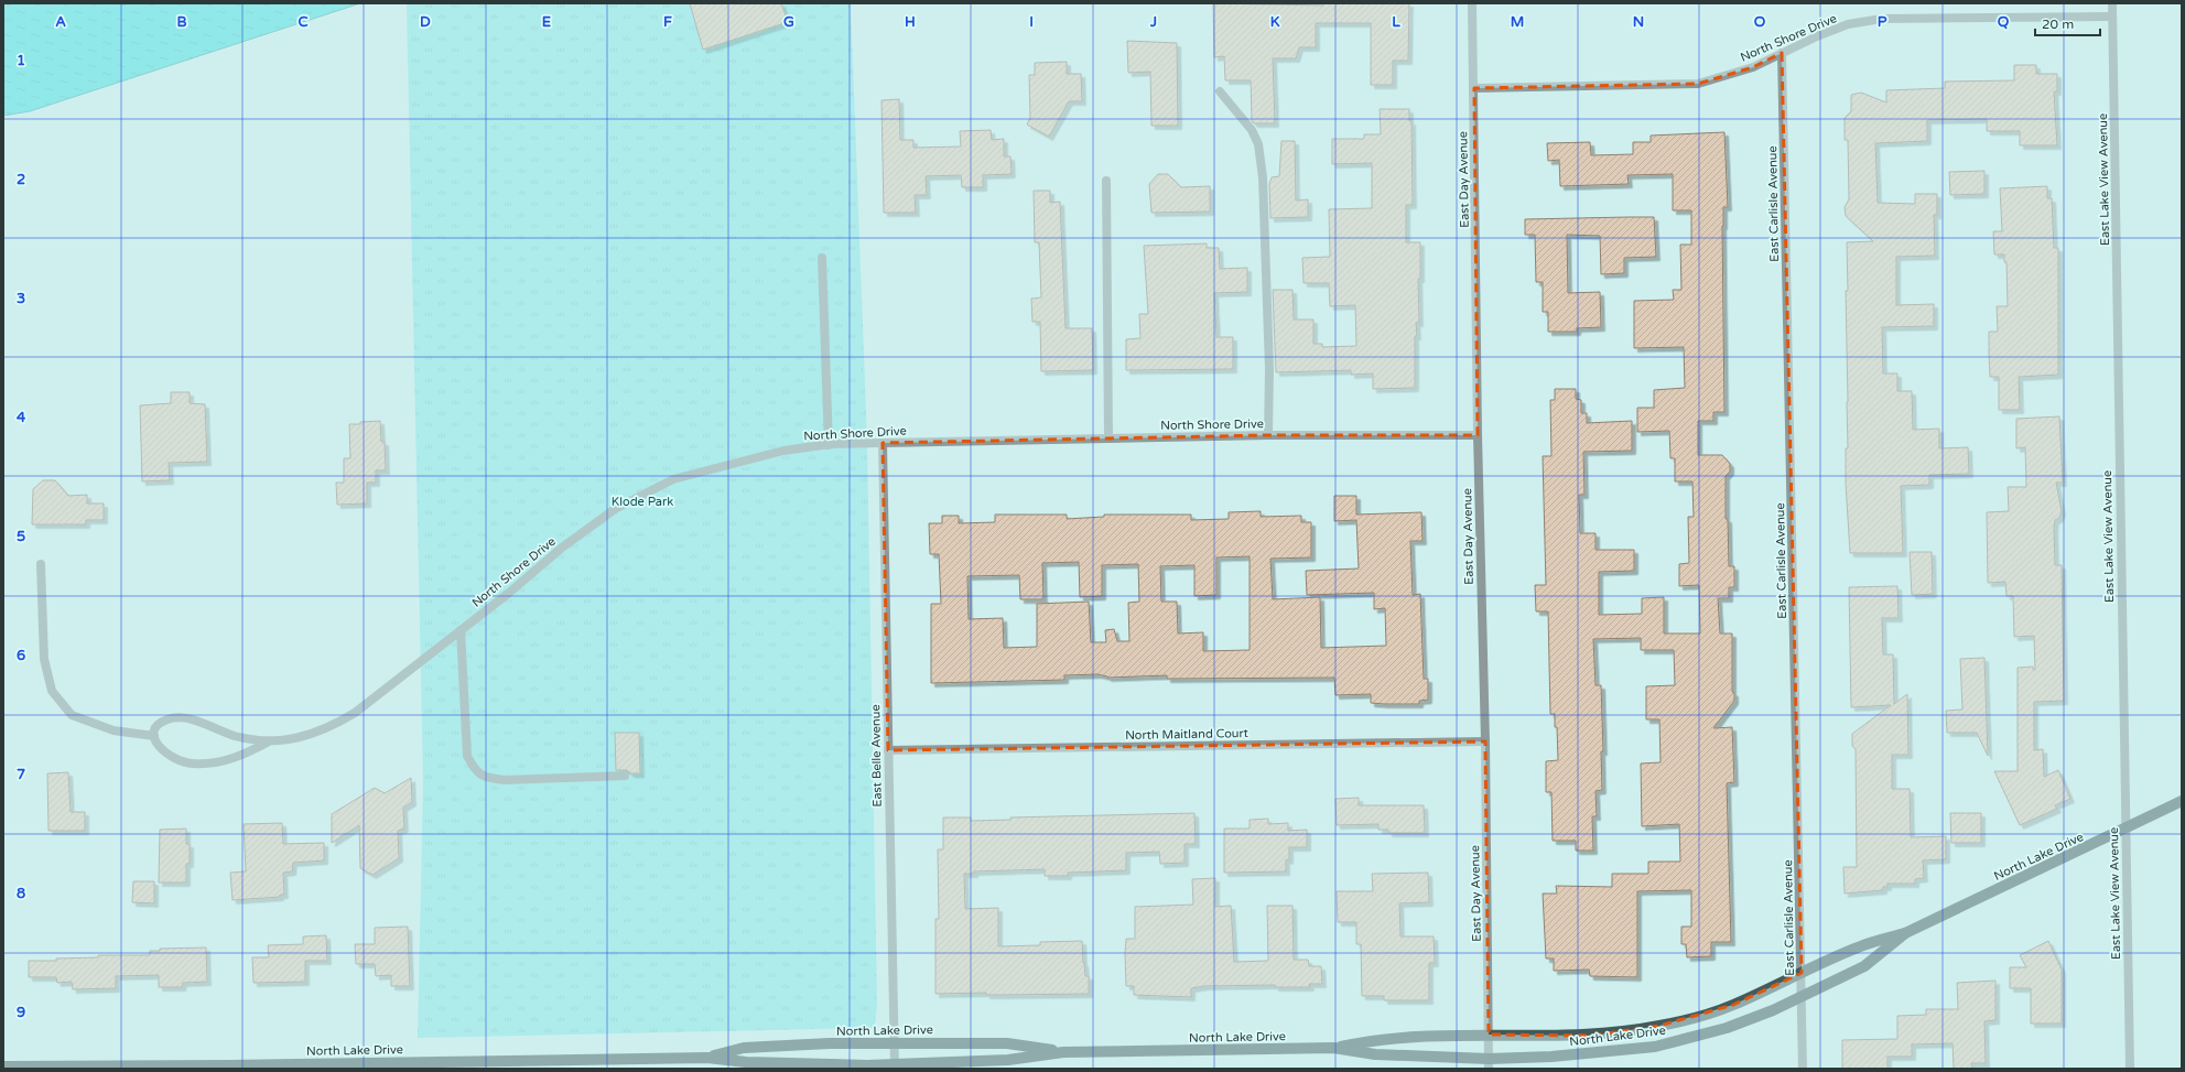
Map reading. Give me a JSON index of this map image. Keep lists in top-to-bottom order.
{
  "streets": {
    "main road": ["North Lake Drive"],
    "street": [
      "North Shore Drive",
      "East Day Avenue",
      "East Lake View Avenue",
      "East Carlisle Avenue",
      "North Maitland Court",
      "East Belle Avenue"
    ]
  },
  "crossings": [
    ["North Shore Drive", "East Day Avenue"],
    ["North Shore Drive", "East Lake View Avenue"],
    ["North Shore Drive", "East Carlisle Avenue"],
    ["North Shore Drive", "East Belle Avenue"],
    ["East Day Avenue", "North Maitland Court"],
    ["East Day Avenue", "North Lake Drive"],
    ["East Lake View Avenue", "North Lake Drive"],
    ["East Carlisle Avenue", "North Lake Drive"],
    ["North Maitland Court", "East Belle Avenue"],
    ["East Belle Avenue", "North Lake Drive"]
  ],
  "parks": ["Klode Park"],
  "scale_bar": "20 m",
  "grid": {
    "columns": [
      "A",
      "B",
      "C",
      "D",
      "E",
      "F",
      "G",
      "H",
      "I",
      "J",
      "K",
      "L",
      "M",
      "N",
      "O",
      "P",
      "Q"
    ],
    "rows": [
      "1",
      "2",
      "3",
      "4",
      "5",
      "6",
      "7",
      "8",
      "9"
    ]
  }
}
